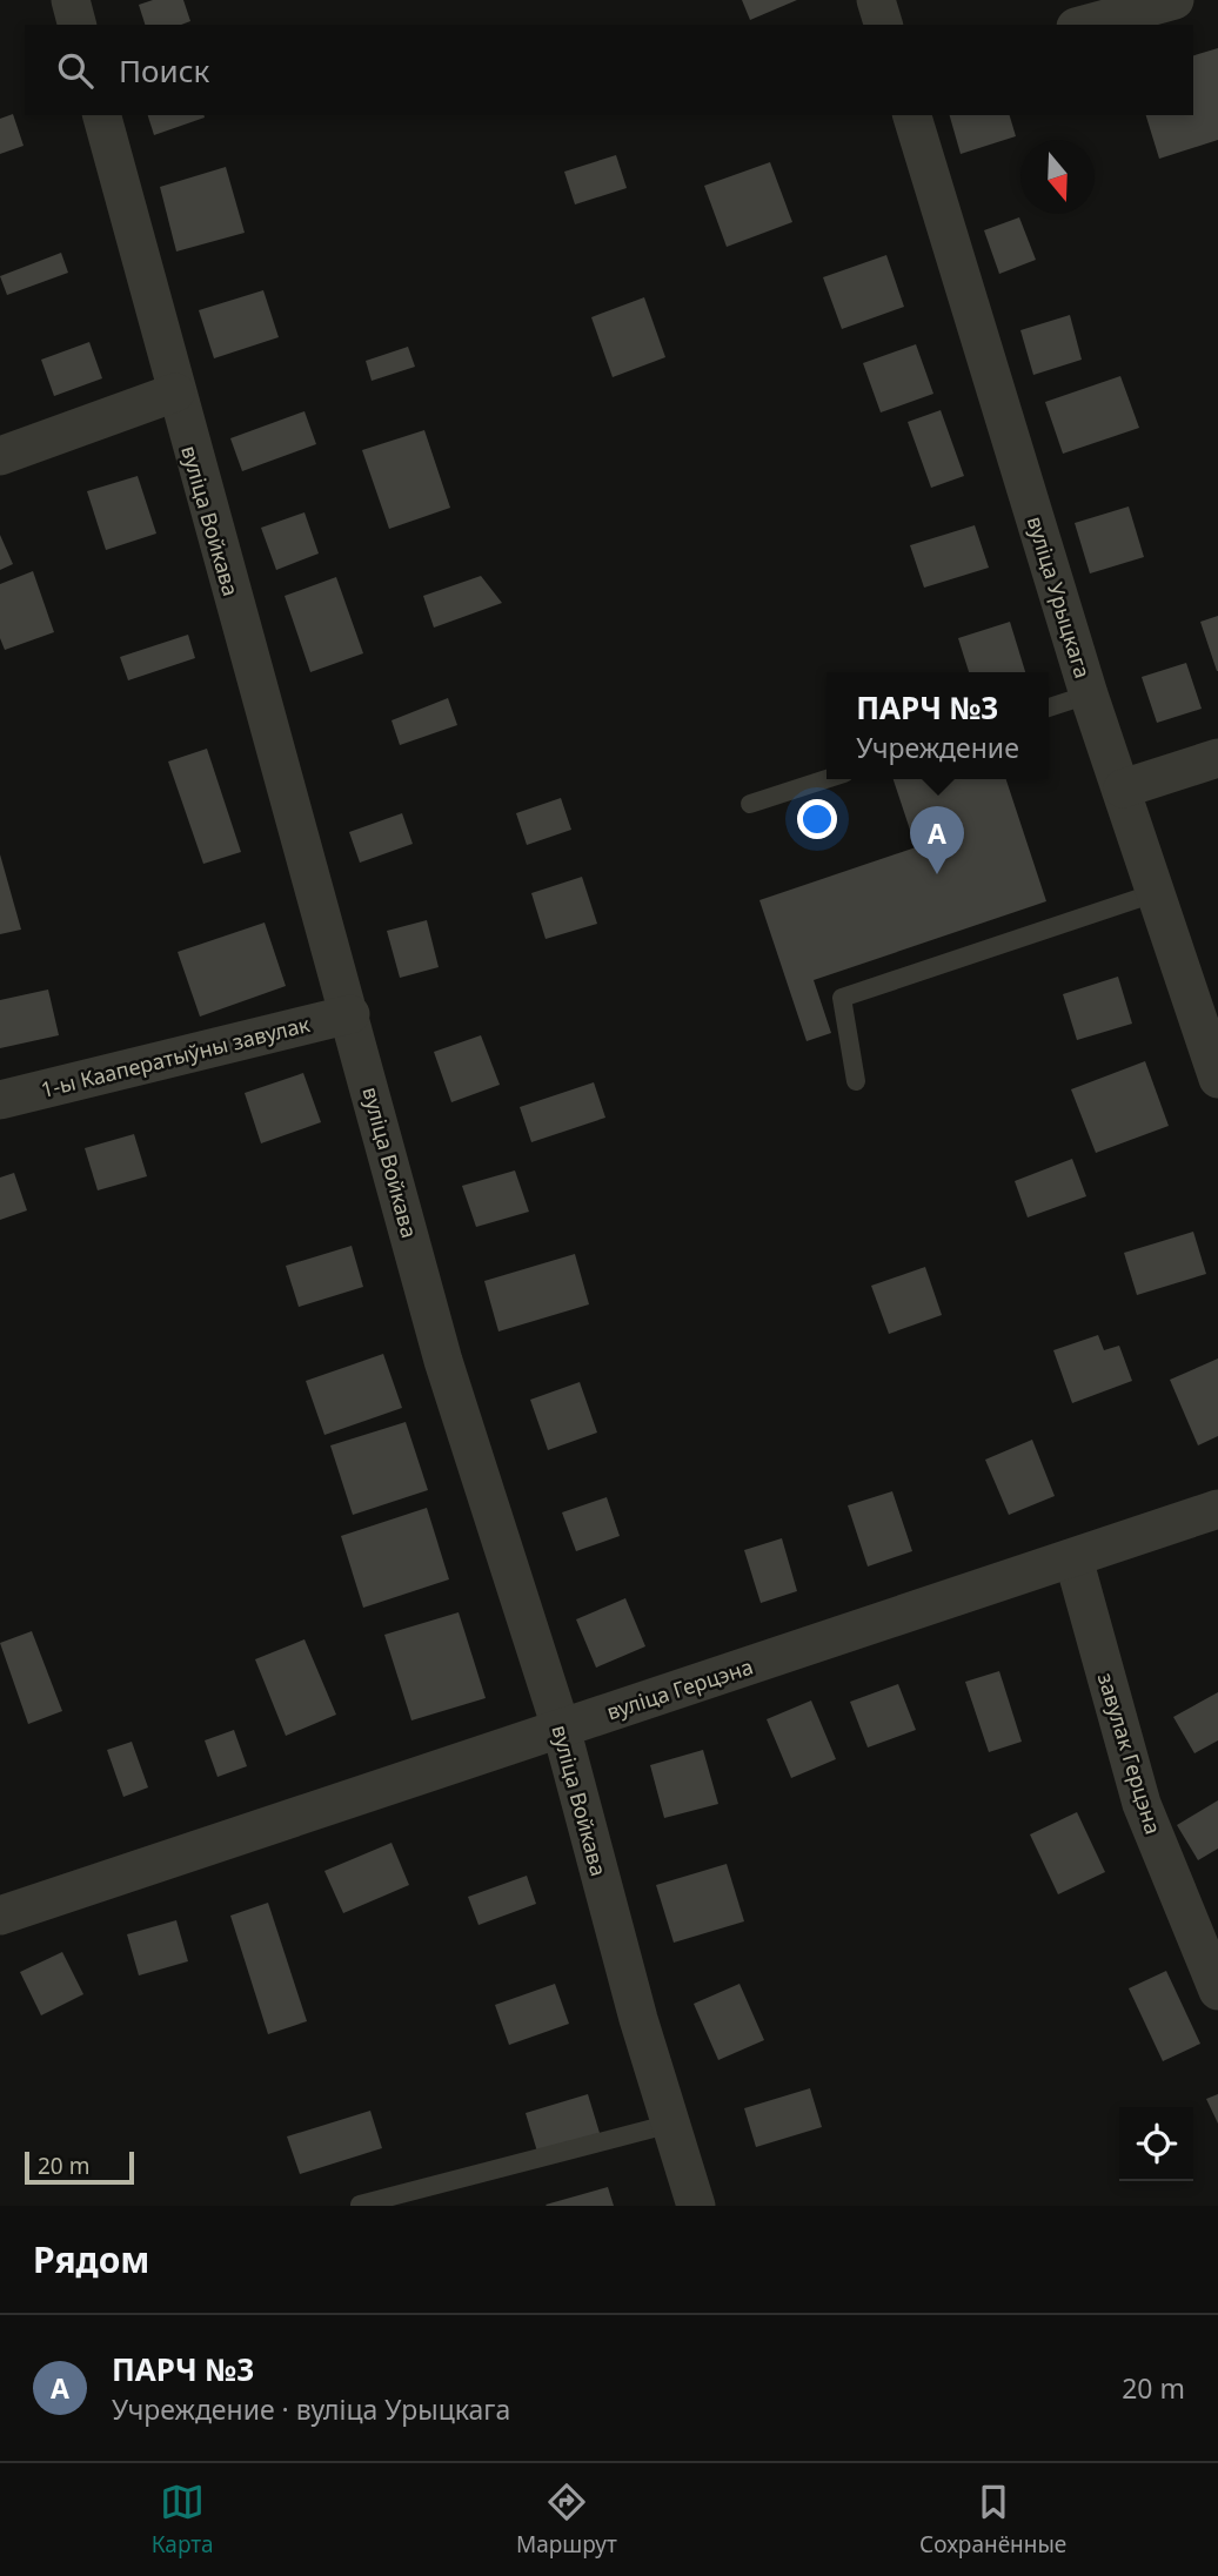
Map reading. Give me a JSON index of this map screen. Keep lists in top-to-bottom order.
{
  "streets": {
    "street": [
      "вуліца Войкава",
      "вуліца Урыцкага",
      "1-ы Кааператыўны завулак",
      "вуліца Герцэна",
      "завулак Герцэна"
    ]
  },
  "crossings": [
    ["вуліца Войкава", "1-ы Кааператыўны завулак"],
    ["вуліца Войкава", "вуліца Герцэна"],
    ["вуліца Герцэна", "завулак Герцэна"]
  ],
  "scale_bar": "20 m",
  "north": "bottom",
  "page": {
    "search": "Поиск",
    "popup": ["ПАРЧ №3", "Учреждение"],
    "pins": "A",
    "scale": "20 m",
    "heading": "Рядом",
    "list": [
      {
        "mark": "A",
        "name": "ПАРЧ №3",
        "note": "Учреждение · вуліца Урыцкага",
        "value": "20 m"
      }
    ],
    "nav": ["Карта", "Маршрут", "Сохранённые"]
  }
}
